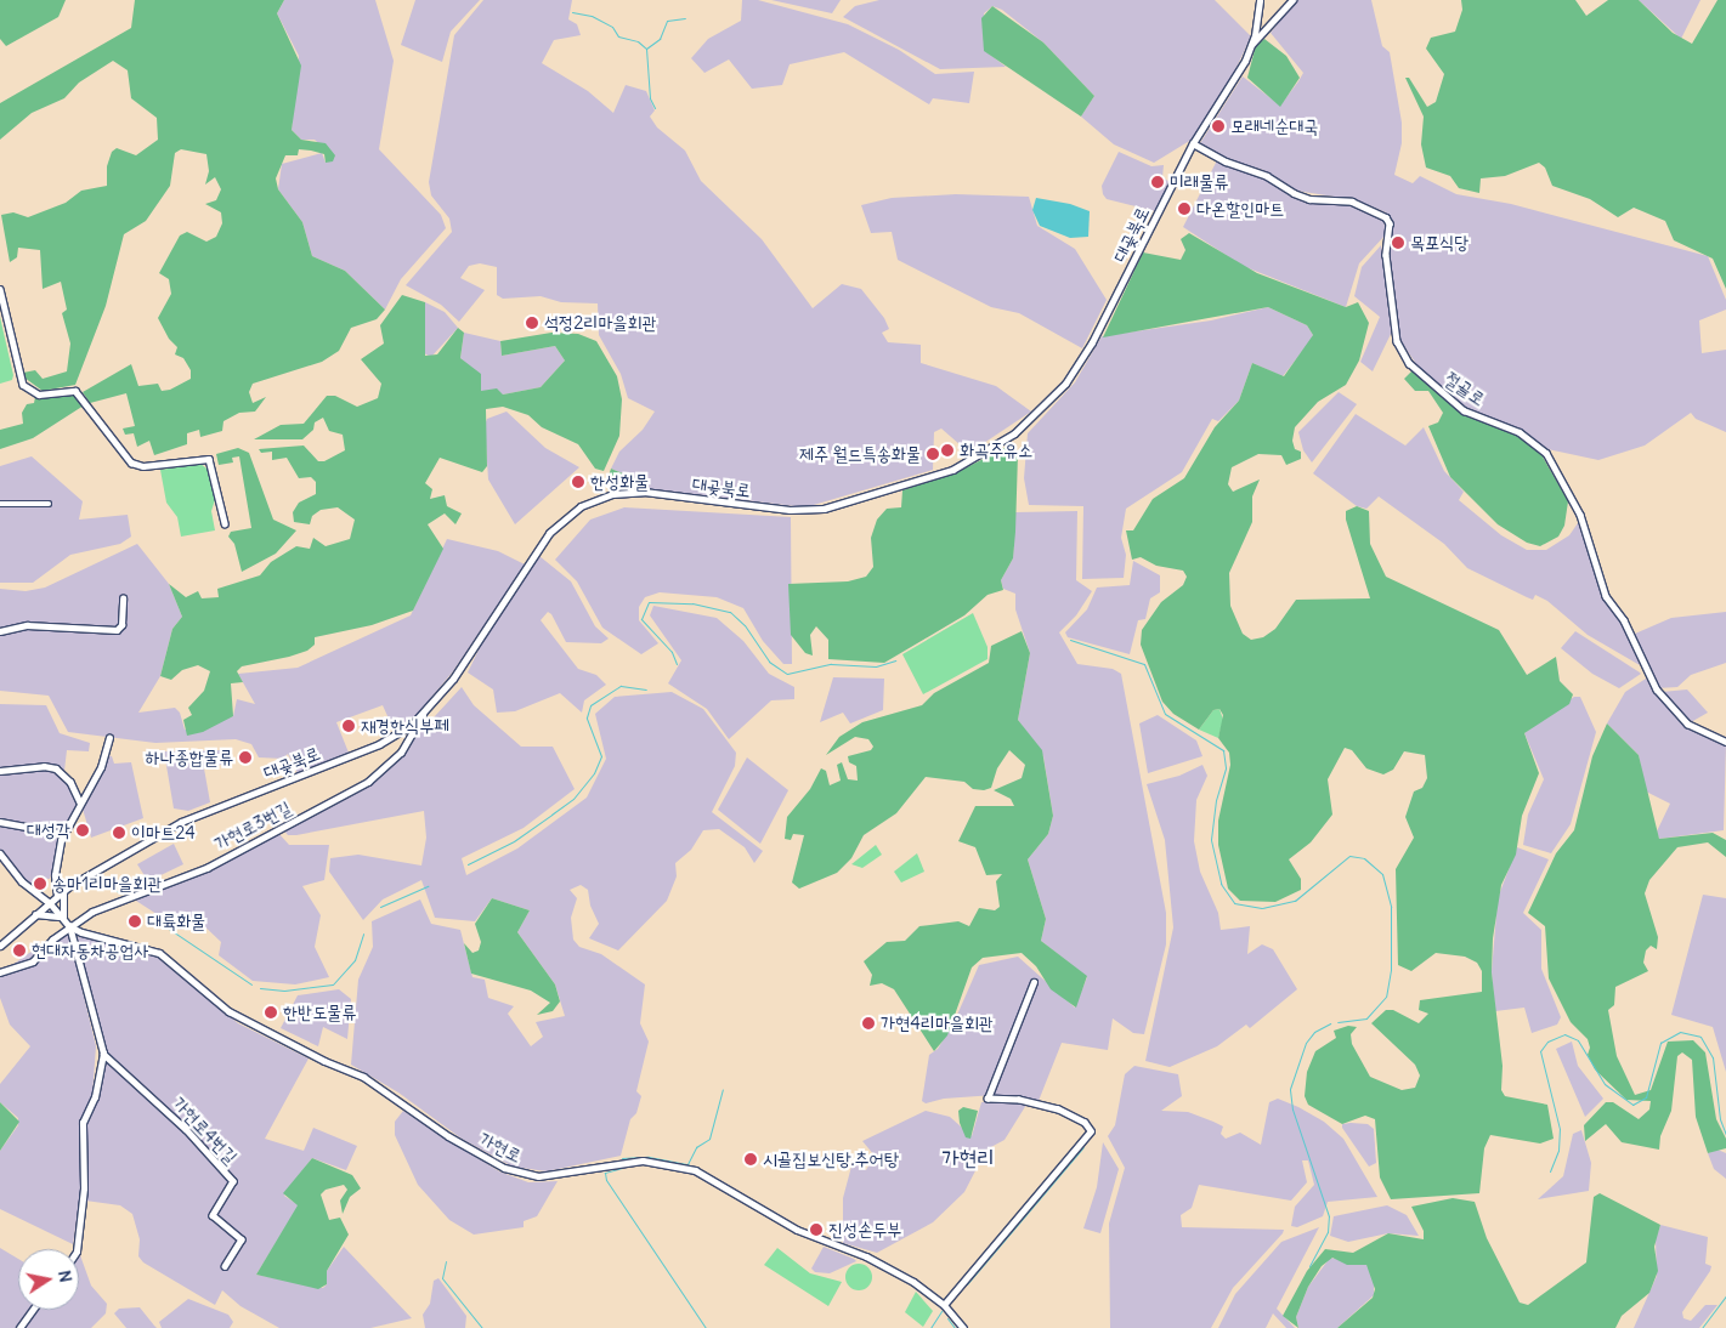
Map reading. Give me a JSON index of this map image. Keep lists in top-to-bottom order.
{
  "streets": {
    "street": [
      "대곶북로",
      "절골로",
      "가현로3번길",
      "가현로4번길",
      "가현로"
    ]
  },
  "crossings": [
    ["대곶북로", "절골로"],
    ["대곶북로", "가현로3번길"],
    ["대곶북로", "가현로"],
    ["가현로3번길", "가현로"]
  ],
  "districts": ["가현리"],
  "places": [
    "모래네순대국",
    "미래물류",
    "다온할인마트",
    "목포식당",
    "석정2리마을회관",
    "화곡주유소",
    "제주 월드특송화물",
    "한성화물",
    "재경한식부페",
    "하나종합물류",
    "대성각",
    "이마트24",
    "송마1리마을회관",
    "대륙화물",
    "현대자동차공업사",
    "한반도물류",
    "가현4리마을회관",
    "시골집보신탕.추어탕",
    "진성손두부"
  ],
  "north": "right"
}
